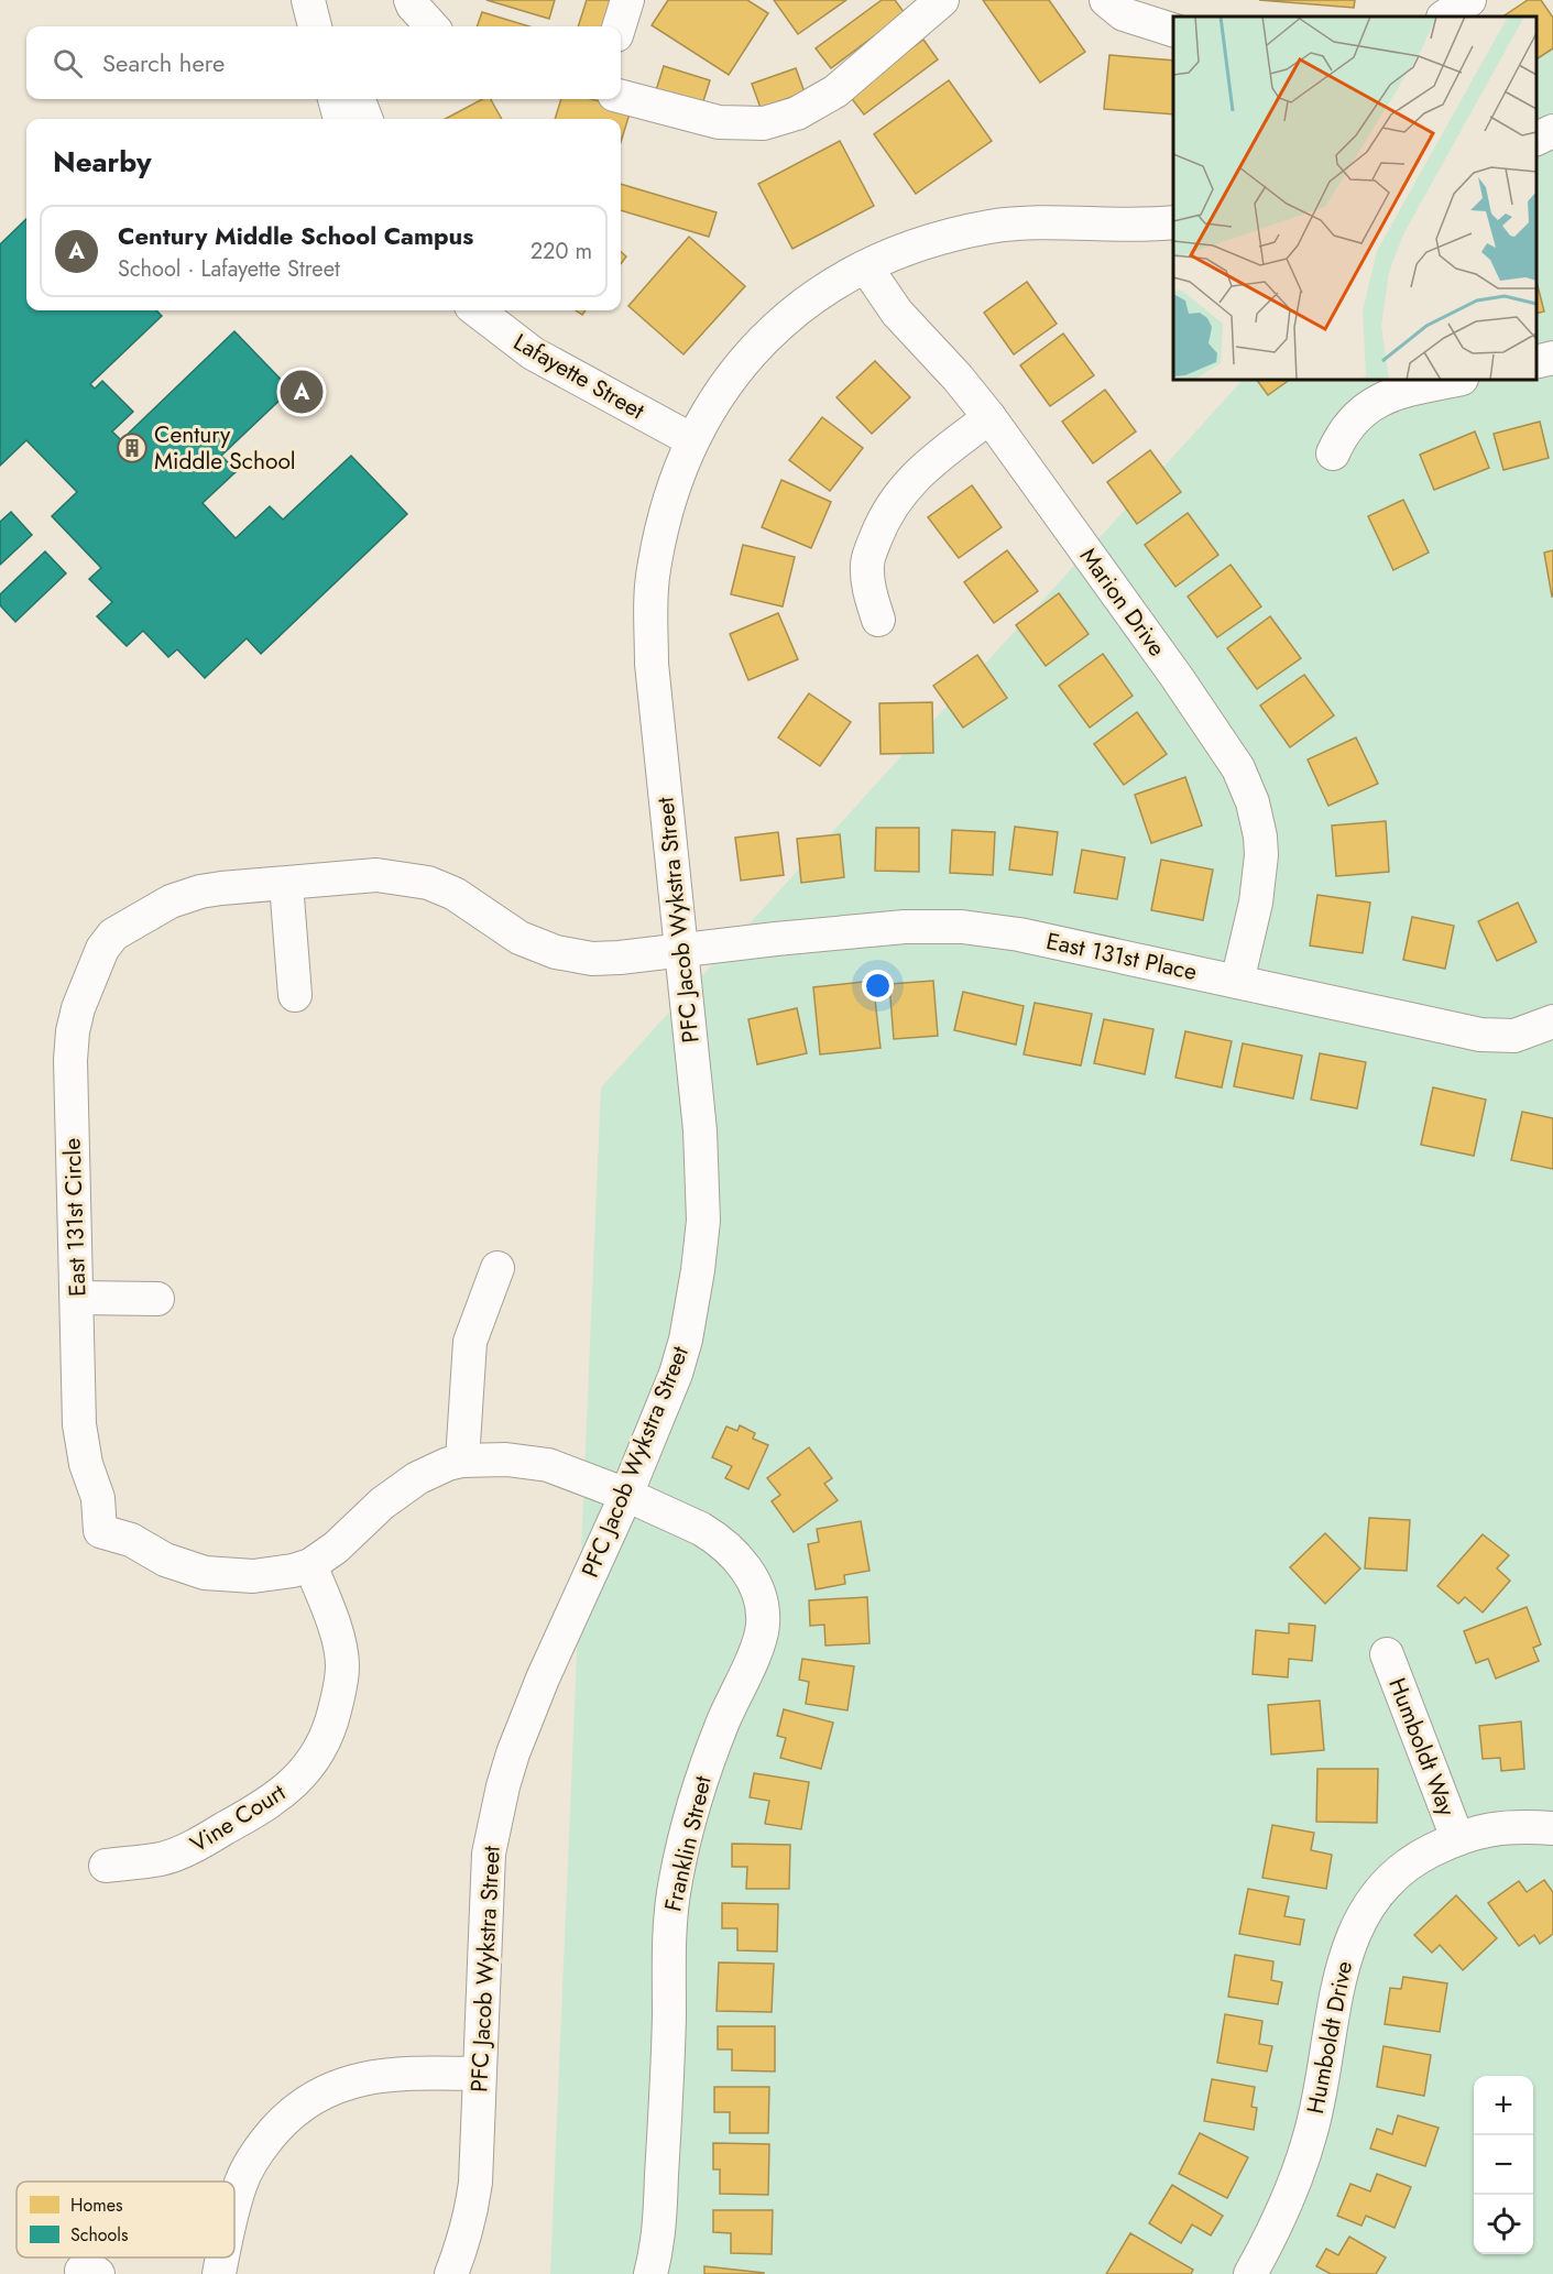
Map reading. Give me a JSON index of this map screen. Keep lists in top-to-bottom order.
{
  "streets": {
    "street": [
      "Lafayette Street",
      "Marion Drive",
      "PFC Jacob Wykstra Street",
      "East 131st Place",
      "East 131st Circle",
      "Humboldt Way",
      "Vine Court",
      "Franklin Street",
      "Humboldt Drive"
    ]
  },
  "crossings": [
    ["Lafayette Street", "PFC Jacob Wykstra Street"],
    ["Marion Drive", "PFC Jacob Wykstra Street"],
    ["Marion Drive", "East 131st Place"],
    ["PFC Jacob Wykstra Street", "East 131st Place"],
    ["PFC Jacob Wykstra Street", "East 131st Circle"],
    ["PFC Jacob Wykstra Street", "Franklin Street"],
    ["East 131st Place", "East 131st Circle"],
    ["East 131st Circle", "Vine Court"],
    ["East 131st Circle", "Franklin Street"],
    ["Humboldt Way", "Humboldt Drive"]
  ],
  "places": {
    "building": ["Century Middle School"]
  },
  "legend": ["Homes", "Schools"],
  "page": {
    "search": "Search here",
    "heading": "Nearby",
    "list": [
      {
        "mark": "A",
        "name": "Century Middle School Campus",
        "note": "School · Lafayette Street",
        "value": "220 m"
      }
    ],
    "pins": "A",
    "map_buttons": ["+", "−"]
  }
}
